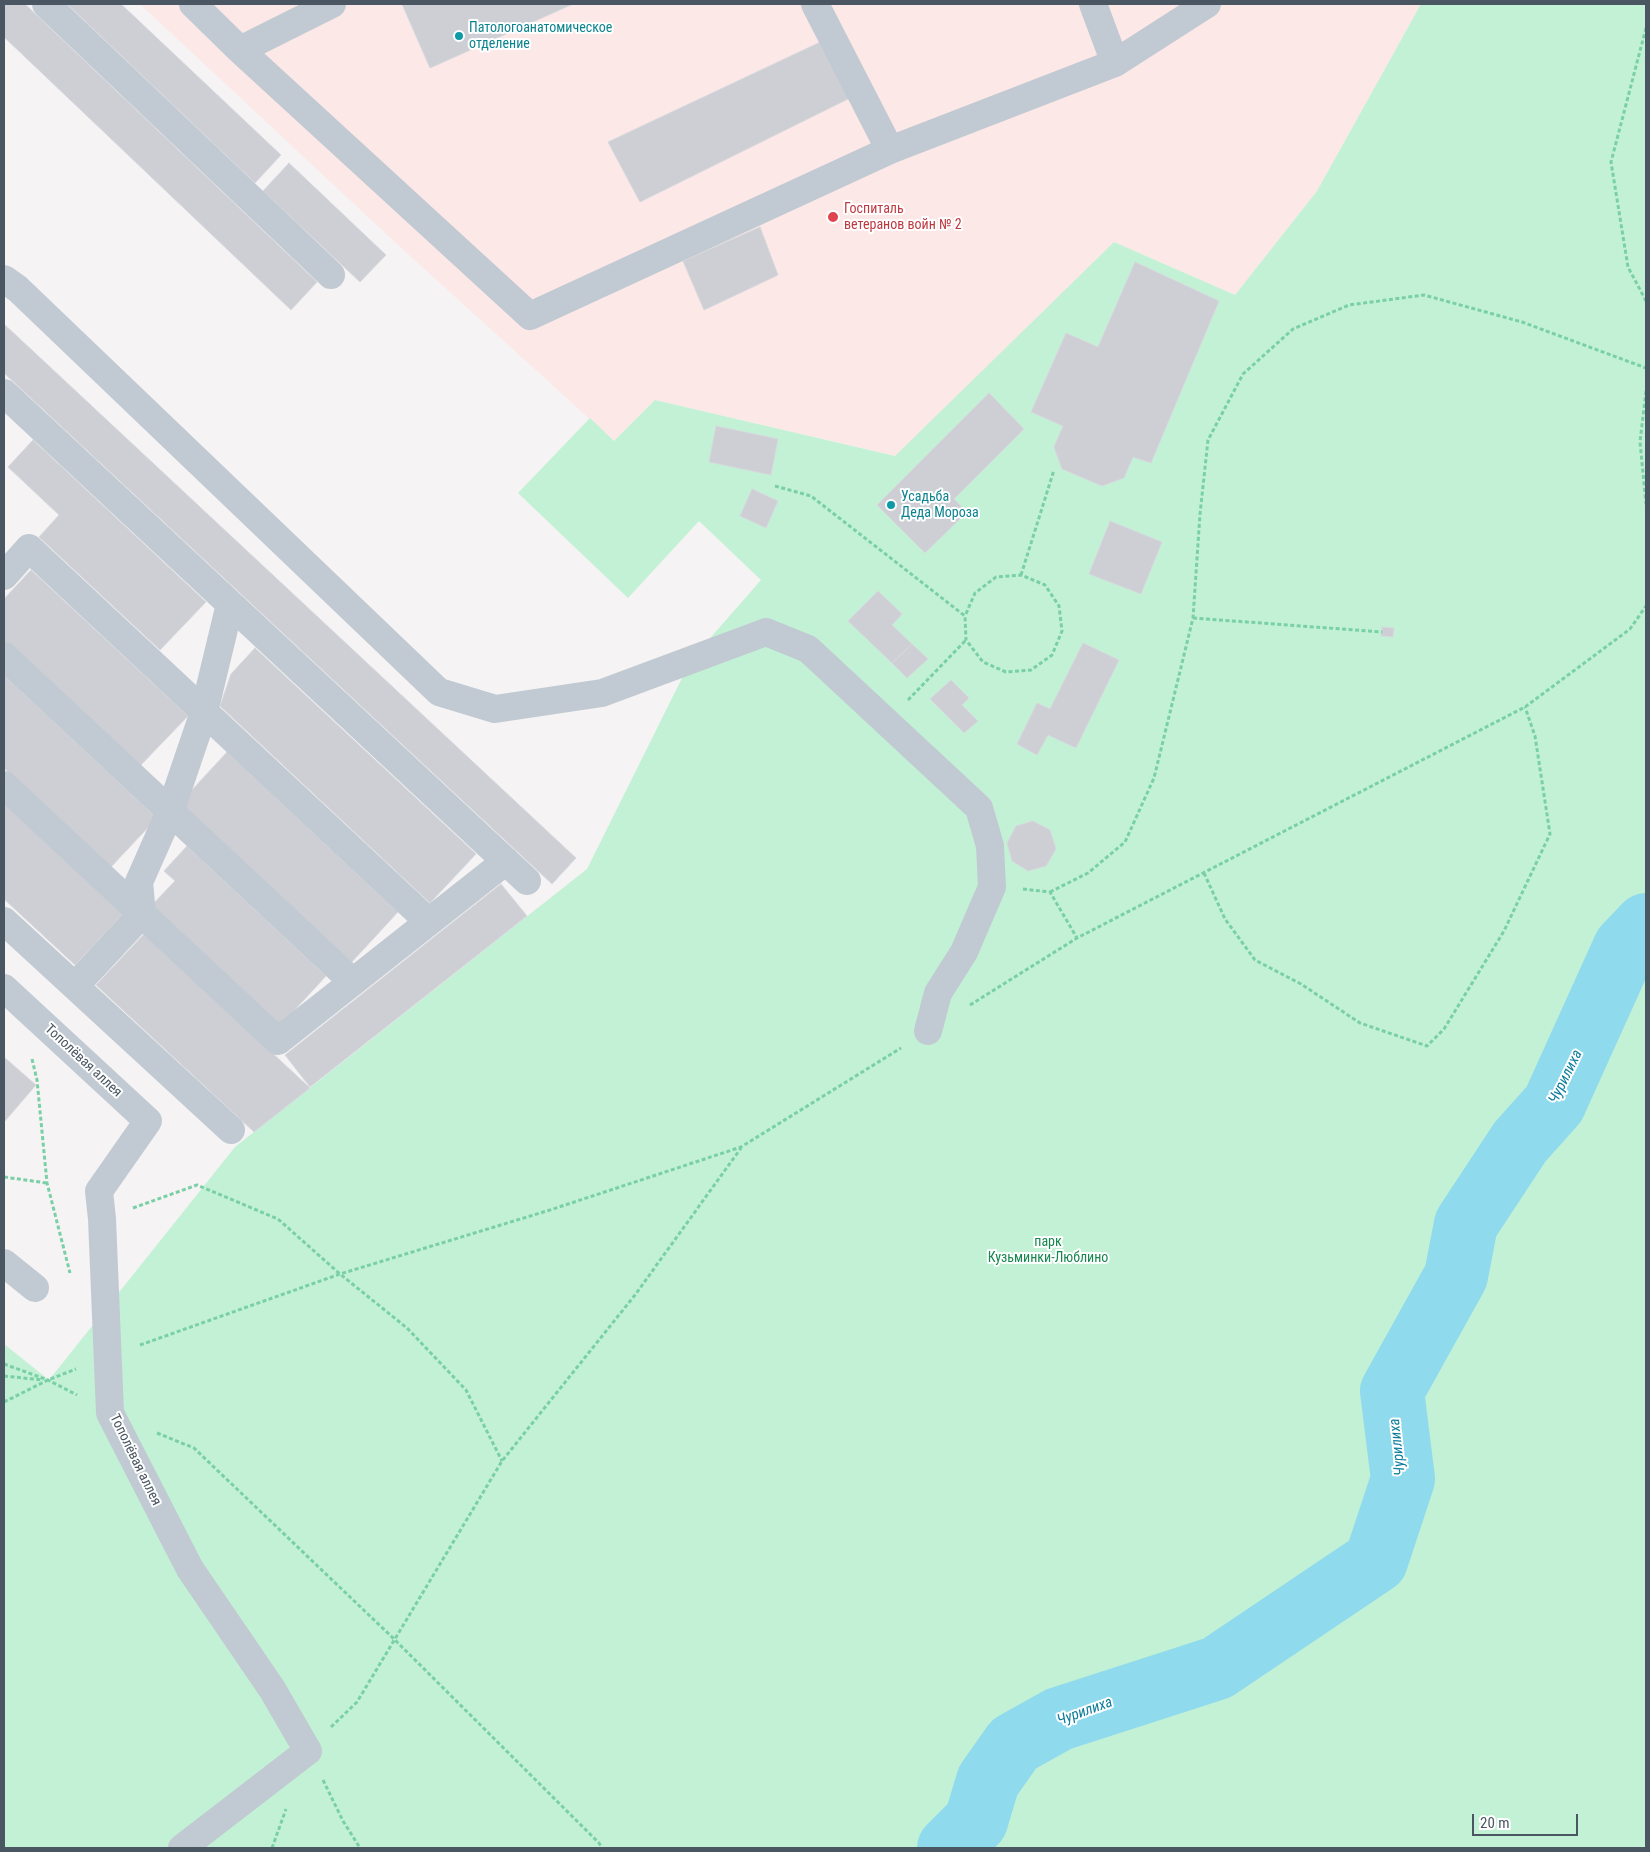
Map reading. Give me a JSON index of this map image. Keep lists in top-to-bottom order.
{
  "streets": {
    "street": ["Тополёвая аллея"]
  },
  "water": ["Чурилиха"],
  "parks": ["парк Кузьминки-Люблино"],
  "places": ["Патологоанатомическое отделение", "Госпиталь ветеранов войн № 2", "Усадьба Деда Мороза"],
  "scale_bar": "20 m"
}
